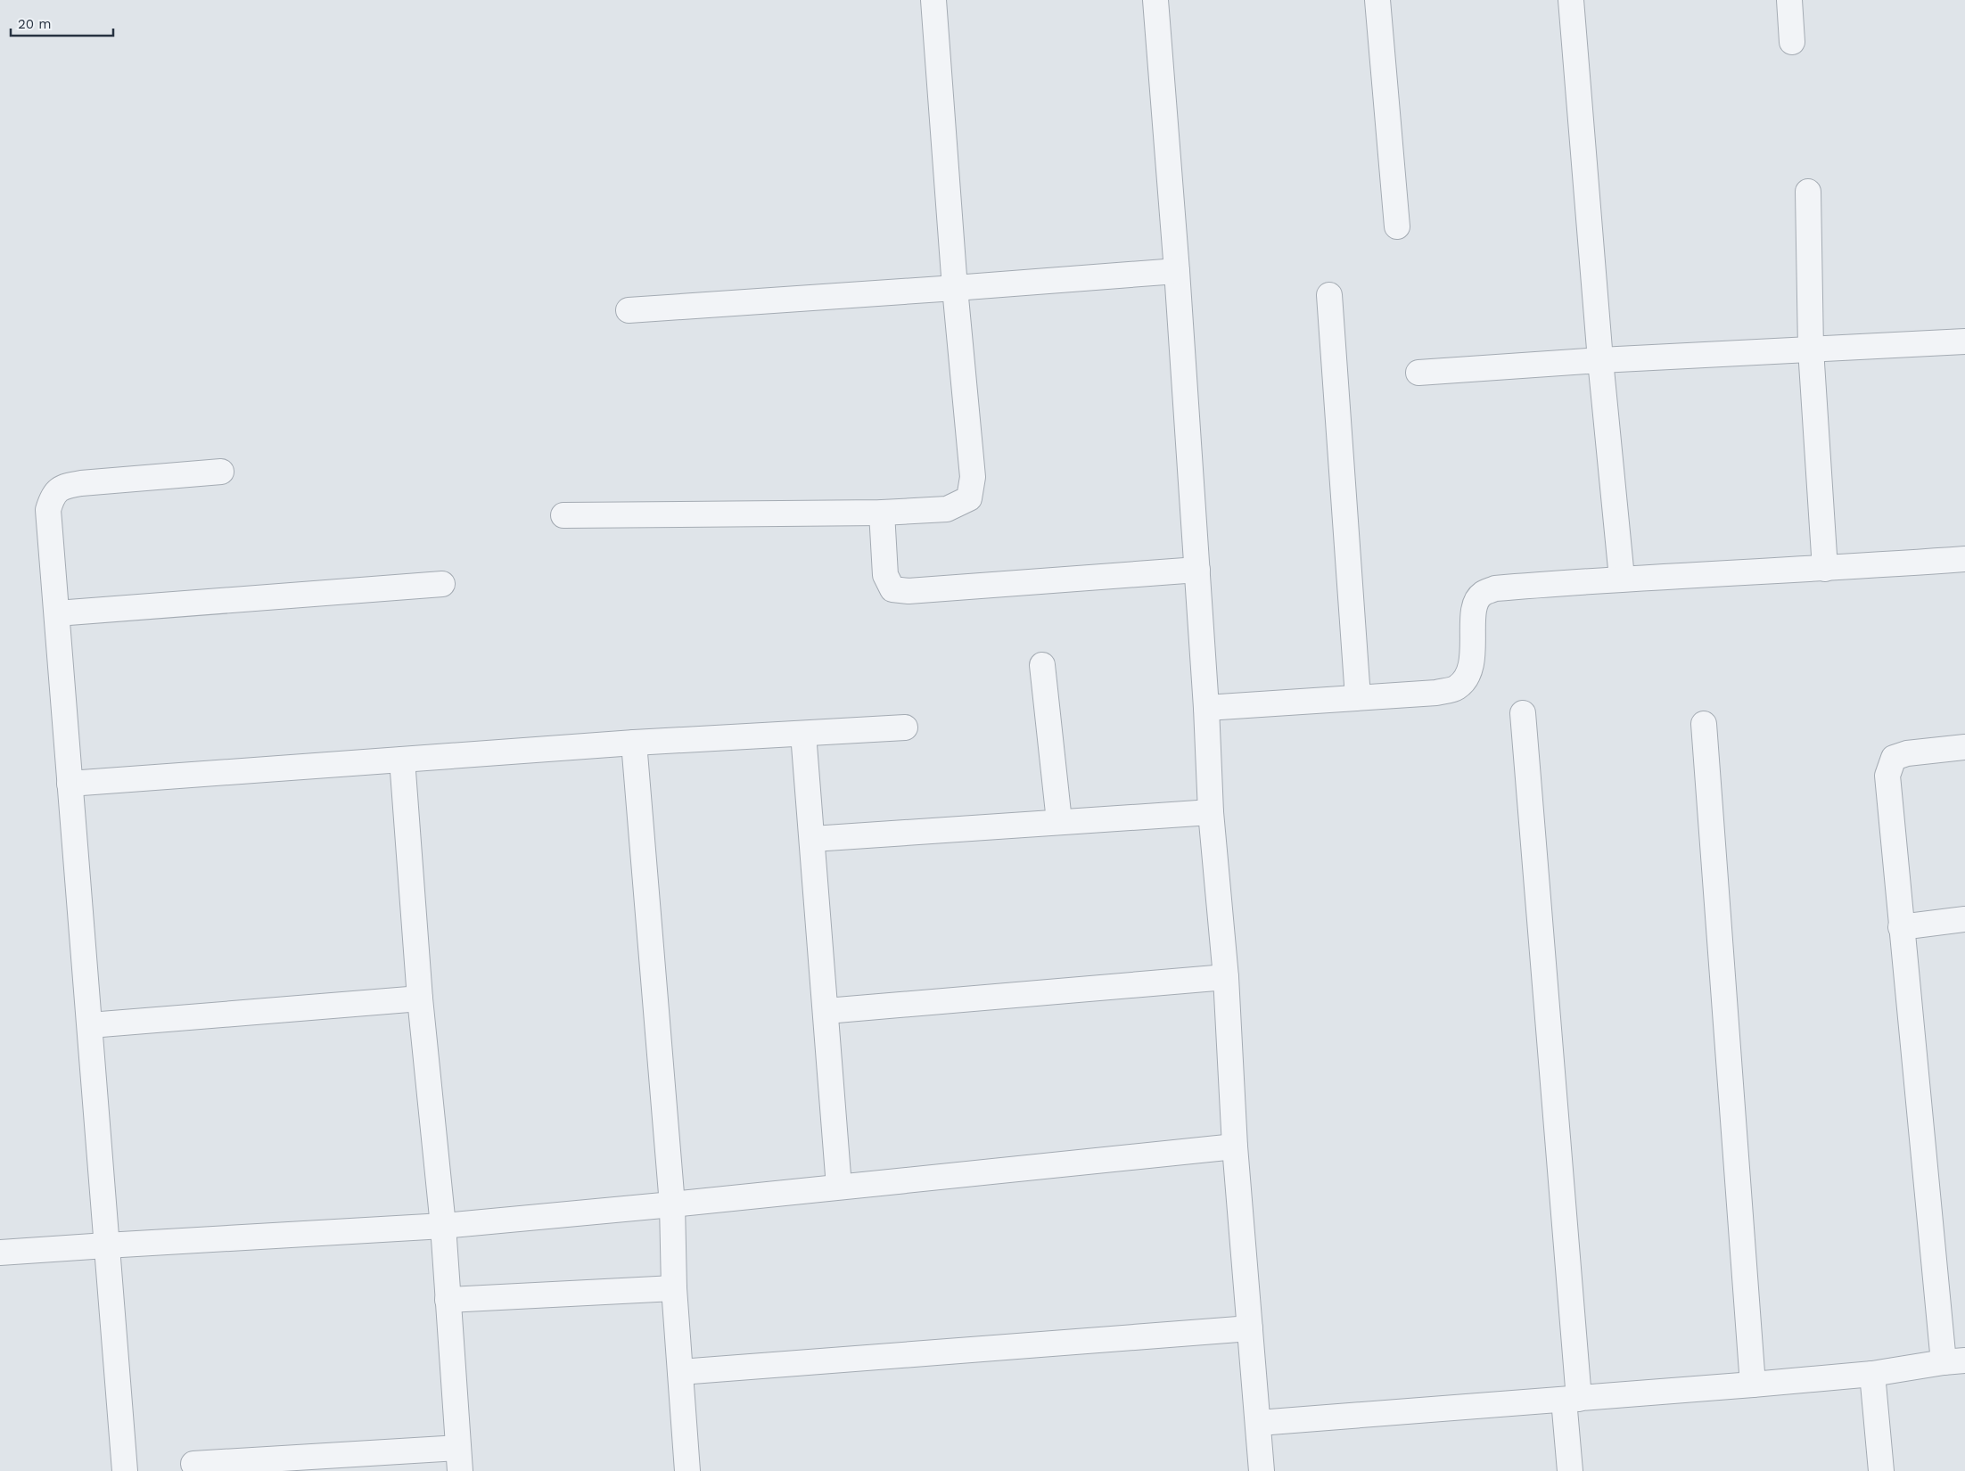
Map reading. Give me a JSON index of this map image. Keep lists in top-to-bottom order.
{
  "scale_bar": "20 m"
}
